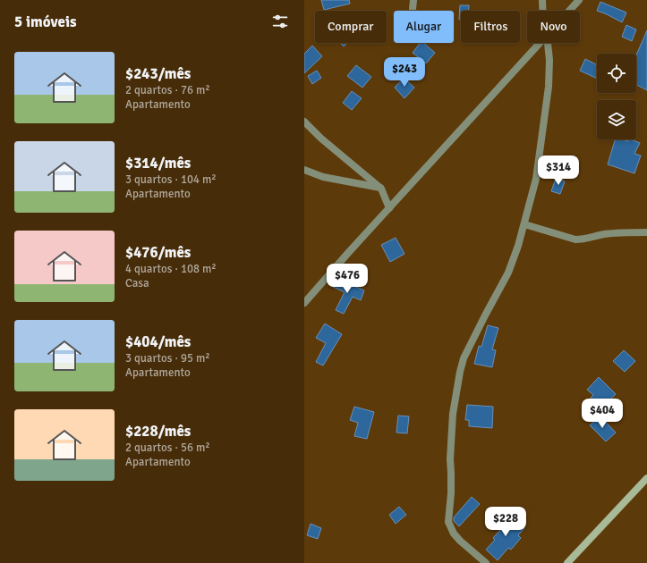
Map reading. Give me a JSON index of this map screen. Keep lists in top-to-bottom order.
{
  "page": {
    "heading": "5 imóveis",
    "chip": [
      "Comprar",
      "Alugar",
      "Filtros",
      "Novo"
    ],
    "list": [
      {
        "name": "$243/mês",
        "note": "2 quartos · 76 m² · Apartamento"
      },
      {
        "name": "$314/mês",
        "note": "3 quartos · 104 m² · Apartamento"
      },
      {
        "name": "$476/mês",
        "note": "4 quartos · 108 m² · Casa"
      },
      {
        "name": "$404/mês",
        "note": "3 quartos · 95 m² · Apartamento"
      },
      {
        "name": "$228/mês",
        "note": "2 quartos · 56 m² · Apartamento"
      }
    ],
    "price": [
      "$243",
      "$314",
      "$476",
      "$404",
      "$228"
    ]
  }
}
